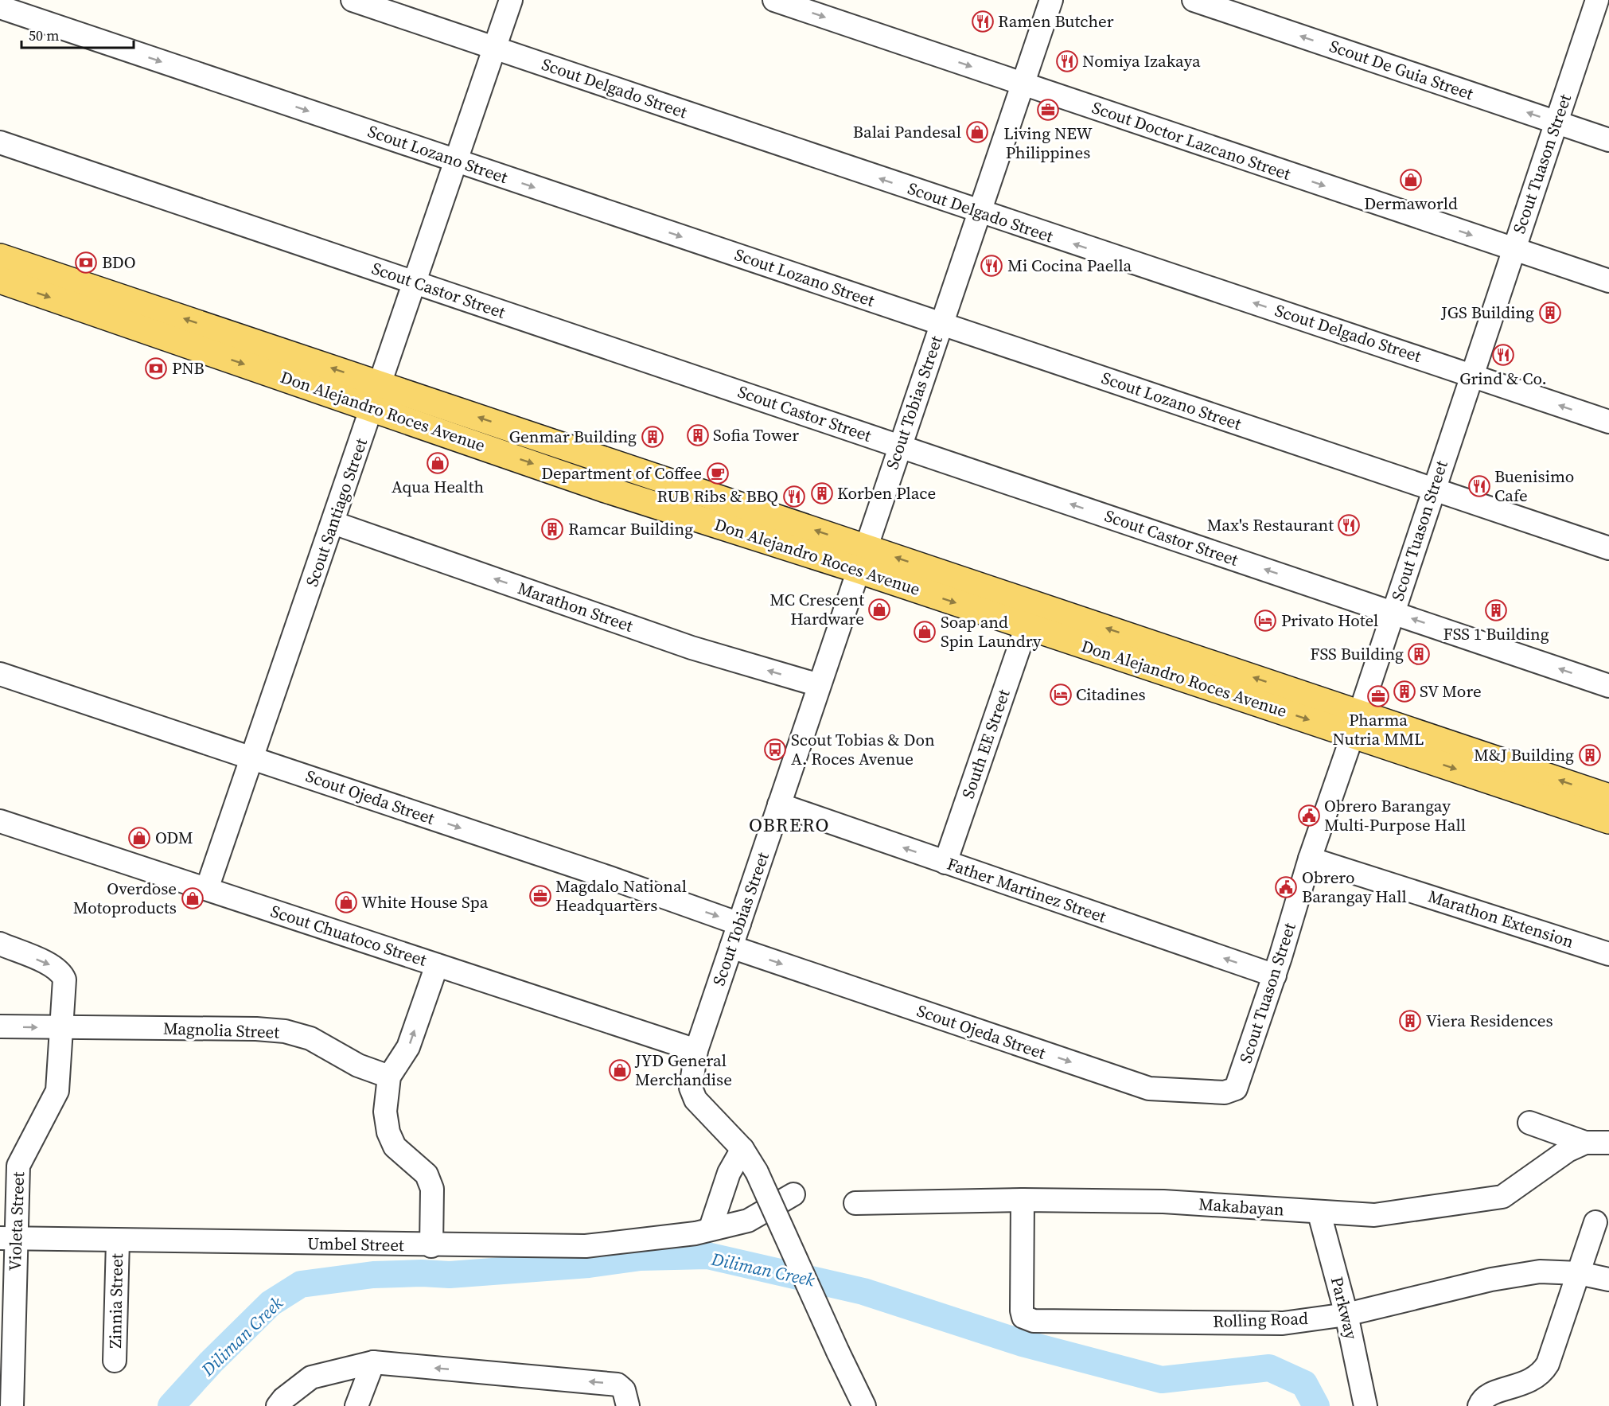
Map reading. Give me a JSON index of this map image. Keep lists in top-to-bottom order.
{
  "streets": {
    "main road": ["Don Alejandro Roces Avenue"],
    "street": [
      "Scout De Guia Street",
      "Scout Delgado Street",
      "Scout Doctor Lazcano Street",
      "Scout Lozano Street",
      "Scout Tuason Street",
      "Scout Castor Street",
      "Scout Tobias Street",
      "Scout Santiago Street",
      "Marathon Street",
      "South EE Street",
      "Scout Ojeda Street",
      "Father Martinez Street",
      "Marathon Extension",
      "Scout Chuatoco Street",
      "Magnolia Street",
      "Makabayan",
      "Violeta Street",
      "Umbel Street",
      "Zinnia Street",
      "Parkway",
      "Rolling Road"
    ]
  },
  "crossings": [
    ["Scout De Guia Street", "Scout Tuason Street"],
    ["Scout Delgado Street", "Scout Tuason Street"],
    ["Scout Delgado Street", "Scout Tobias Street"],
    ["Scout Delgado Street", "Scout Santiago Street"],
    ["Scout Doctor Lazcano Street", "Scout Tuason Street"],
    ["Scout Doctor Lazcano Street", "Scout Tobias Street"],
    ["Scout Lozano Street", "Scout Tuason Street"],
    ["Scout Lozano Street", "Scout Tobias Street"],
    ["Scout Lozano Street", "Scout Santiago Street"],
    ["Scout Tuason Street", "Scout Castor Street"],
    ["Scout Tuason Street", "Don Alejandro Roces Avenue"],
    ["Scout Tuason Street", "Scout Ojeda Street"],
    ["Scout Tuason Street", "Father Martinez Street"],
    ["Scout Tuason Street", "Marathon Extension"],
    ["Scout Castor Street", "Scout Tobias Street"],
    ["Scout Castor Street", "Scout Santiago Street"],
    ["Scout Tobias Street", "Don Alejandro Roces Avenue"],
    ["Scout Tobias Street", "Marathon Street"],
    ["Scout Tobias Street", "Scout Ojeda Street"],
    ["Scout Tobias Street", "Father Martinez Street"],
    ["Scout Tobias Street", "Scout Chuatoco Street"],
    ["Don Alejandro Roces Avenue", "Scout Santiago Street"],
    ["Don Alejandro Roces Avenue", "South EE Street"],
    ["Scout Santiago Street", "Marathon Street"],
    ["Scout Santiago Street", "Scout Ojeda Street"],
    ["Scout Santiago Street", "Scout Chuatoco Street"],
    ["South EE Street", "Father Martinez Street"],
    ["Magnolia Street", "Violeta Street"],
    ["Makabayan", "Parkway"],
    ["Makabayan", "Rolling Road"],
    ["Violeta Street", "Umbel Street"],
    ["Umbel Street", "Zinnia Street"],
    ["Parkway", "Rolling Road"]
  ],
  "one_way": [
    "Scout De Guia Street",
    "Scout Delgado Street",
    "Scout Doctor Lazcano Street",
    "Scout Lozano Street",
    "Scout Castor Street",
    "Marathon Street",
    "Scout Ojeda Street",
    "Father Martinez Street"
  ],
  "districts": ["OBRERO"],
  "water": ["Diliman Creek"],
  "places": {
    "restaurant": [
      "Ramen Butcher",
      "Nomiya Izakaya",
      "Mi Cocina Paella",
      "Grind & Co.",
      "Buenisimo Cafe",
      "RUB Ribs & BBQ",
      "Max's Restaurant"
    ],
    "office": ["Living NEW Philippines", "Pharma Nutria MML", "Magdalo National Headquarters"],
    "shop": [
      "Balai Pandesal",
      "Dermaworld",
      "Aqua Health",
      "MC Crescent Hardware",
      "Soap and Spin Laundry",
      "ODM",
      "Overdose Motoproducts",
      "White House Spa",
      "JYD General Merchandise"
    ],
    "bank": ["BDO", "PNB"],
    "building": [
      "JGS Building",
      "Sofia Tower",
      "Genmar Building",
      "Korben Place",
      "Ramcar Building",
      "FSS 1 Building",
      "FSS Building",
      "SV More",
      "M&J Building",
      "Viera Residences"
    ],
    "cafe": ["Department of Coffee"],
    "hotel": ["Privato Hotel", "Citadines"],
    "bus stop": ["Scout Tobias & Don A. Roces Avenue"],
    "public building": ["Obrero Barangay Multi-Purpose Hall", "Obrero Barangay Hall"]
  },
  "scale_bar": "50 m"
}
